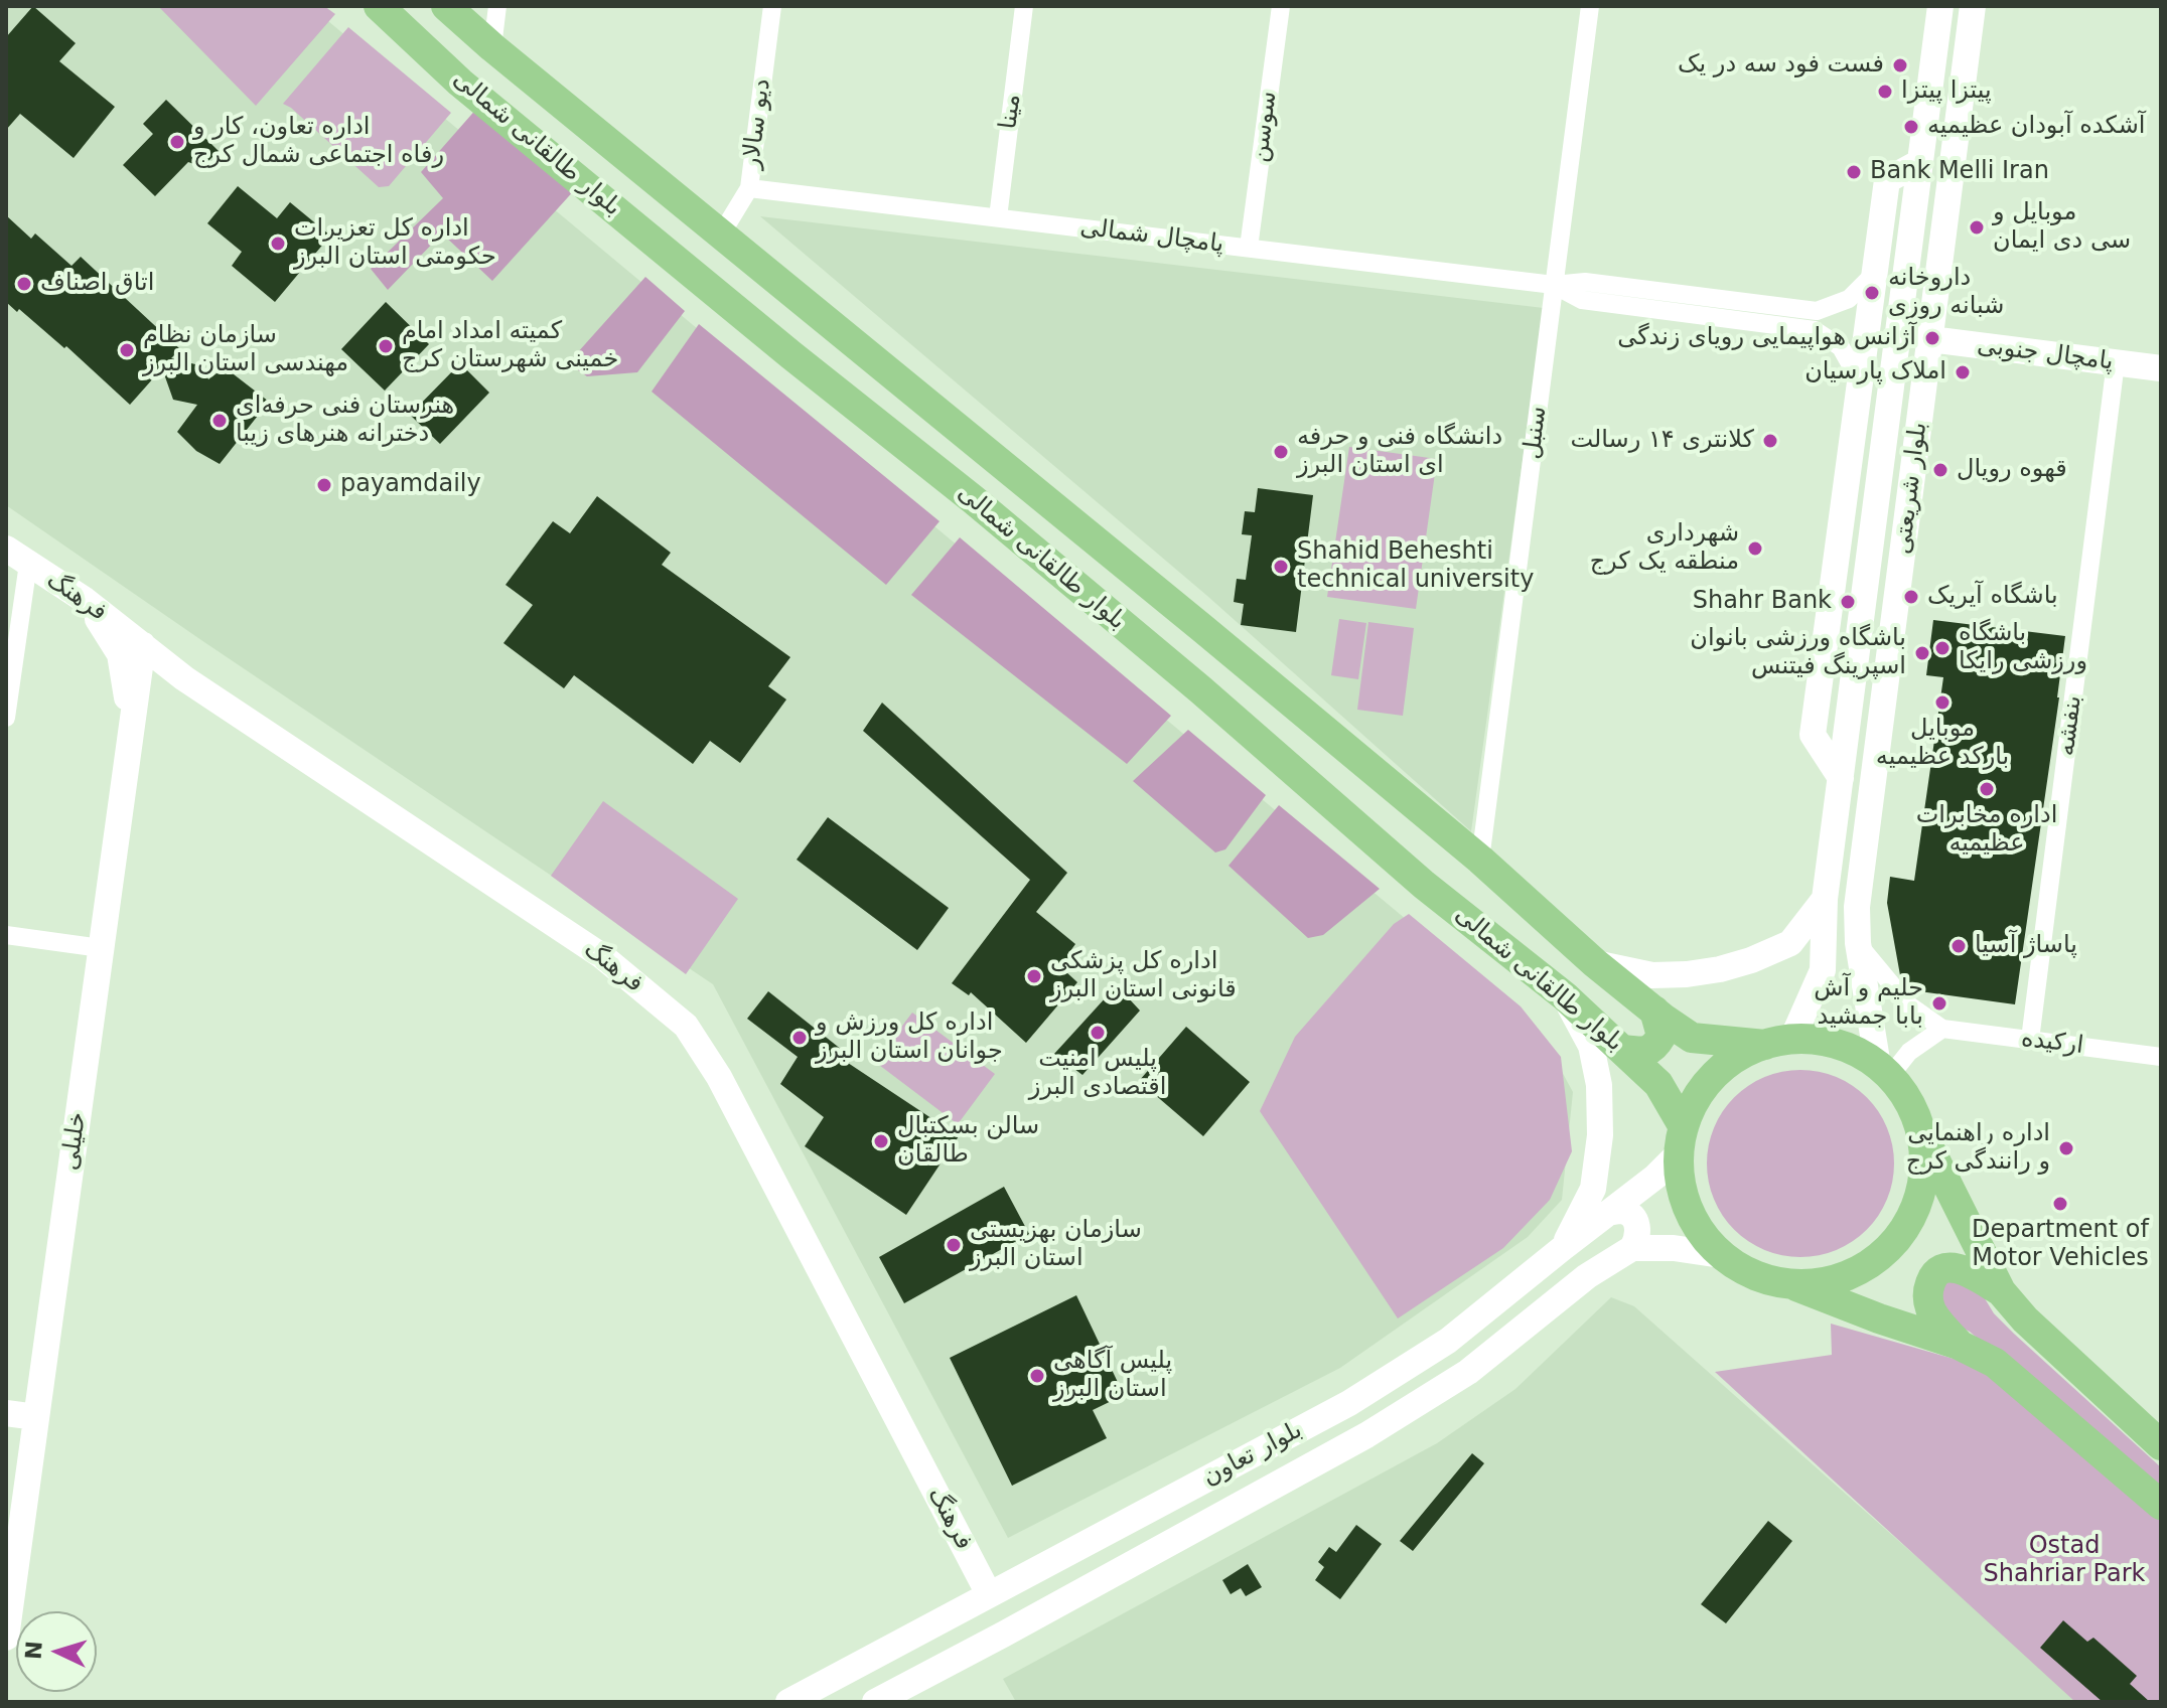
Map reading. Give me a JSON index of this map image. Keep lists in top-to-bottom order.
{
  "streets": {
    "main road": [
      "بلوار طالقانی شمالی",
      "پامچال جنوبی",
      "بلوار شریعتی",
      "فرهنگ",
      "خلیلی",
      "بلوار تعاون"
    ],
    "street": [
      "مینا",
      "دیو سالار",
      "سوسن",
      "پامچال شمالی",
      "سنبل",
      "بنفشه",
      "ارکیده"
    ]
  },
  "crossings": [
    ["مینا", "پامچال شمالی"],
    ["دیو سالار", "بلوار طالقانی شمالی"],
    ["دیو سالار", "پامچال شمالی"],
    ["سوسن", "پامچال شمالی"],
    ["بلوار طالقانی شمالی", "سنبل"],
    ["بلوار طالقانی شمالی", "بلوار شریعتی"],
    ["بلوار طالقانی شمالی", "بلوار تعاون"],
    ["پامچال شمالی", "سنبل"],
    ["پامچال جنوبی", "بلوار شریعتی"],
    ["پامچال جنوبی", "بنفشه"],
    ["بلوار شریعتی", "ارکیده"],
    ["بلوار شریعتی", "بلوار تعاون"],
    ["فرهنگ", "خلیلی"],
    ["فرهنگ", "بلوار تعاون"],
    ["بنفشه", "ارکیده"]
  ],
  "parks": ["Ostad Shahriar Park"],
  "places": [
    "فست فود سه در یک",
    "پیتزا پیتزا",
    "آشکده آبودان عظیمیه",
    "اداره تعاون، کار و رفاه اجتماعی شمال کرج",
    "Bank Melli Iran",
    "موبایل و سی دی ایمان",
    "اداره کل تعزیرات حکومتی استان البرز",
    "اتاق اصناف",
    "داروخانه شبانه روزی",
    "آژانس هواپیمایی رویای زندگی",
    "کمیته امداد امام خمینی شهرستان کرج",
    "سازمان نظام مهندسی استان البرز",
    "املاک پارسیان",
    "هنرستان فنی حرفه‌ای دخترانه هنرهای زیبا",
    "کلانتری ۱۴ رسالت",
    "دانشگاه فنی و حرفه ای استان البرز",
    "قهوه رویال",
    "payamdaily",
    "شهرداری منطقه یک کرج",
    "Shahid Beheshti technical university",
    "باشگاه آیریک",
    "Shahr Bank",
    "باشگاه ورزشی رایکا",
    "باشگاه ورزشی بانوان اسپرینگ فیتنس",
    "موبایل بارکد عظیمیه",
    "اداره مخابرات عظیمیه",
    "پاساژ آسیا",
    "اداره کل پزشکی قانونی استان البرز",
    "حلیم و آش بابا جمشید",
    "پلیس امنیت اقتصادی البرز",
    "اداره کل ورزش و جوانان استان البرز",
    "سالن بسکتبال طالقان",
    "اداره راهنمایی و رانندگی کرج",
    "Department of Motor Vehicles",
    "سازمان بهزیستی استان البرز",
    "پلیس آگاهی استان البرز"
  ],
  "north": "left"
}
